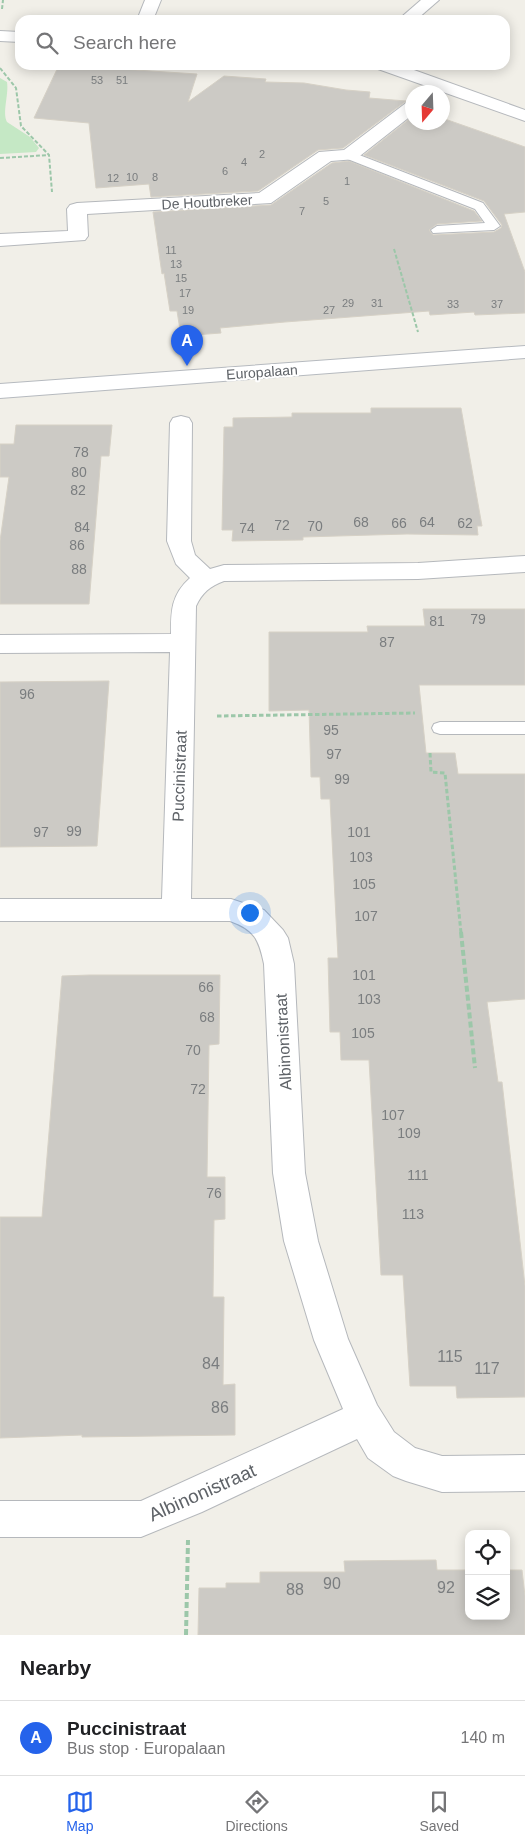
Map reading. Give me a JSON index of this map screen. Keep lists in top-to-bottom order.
{
  "streets": {
    "street": [
      "De Houtbreker",
      "Europalaan",
      "Puccinistraat",
      "Albinonistraat"
    ]
  },
  "crossings": [
    ["Puccinistraat", "Albinonistraat"]
  ],
  "house_numbers": [
    "53",
    "51",
    "2",
    "4",
    "6",
    "10",
    "8",
    "12",
    "1",
    "5",
    "7",
    "11",
    "13",
    "15",
    "17",
    "29",
    "31",
    "33",
    "37",
    "19",
    "27",
    "78",
    "80",
    "82",
    "68",
    "64",
    "66",
    "62",
    "72",
    "70",
    "84",
    "74",
    "86",
    "88",
    "79",
    "81",
    "87",
    "96",
    "95",
    "97",
    "99",
    "99",
    "97",
    "101",
    "103",
    "105",
    "107",
    "101",
    "66",
    "103",
    "68",
    "105",
    "70",
    "72",
    "107",
    "109",
    "111",
    "76",
    "113",
    "115",
    "84",
    "117",
    "86",
    "90",
    "92",
    "88"
  ],
  "north": "bottom",
  "page": {
    "search": "Search here",
    "pins": "A",
    "heading": "Nearby",
    "list": [
      {
        "mark": "A",
        "name": "Puccinistraat",
        "note": "Bus stop · Europalaan",
        "value": "140 m"
      }
    ],
    "nav": ["Map", "Directions", "Saved"]
  }
}
